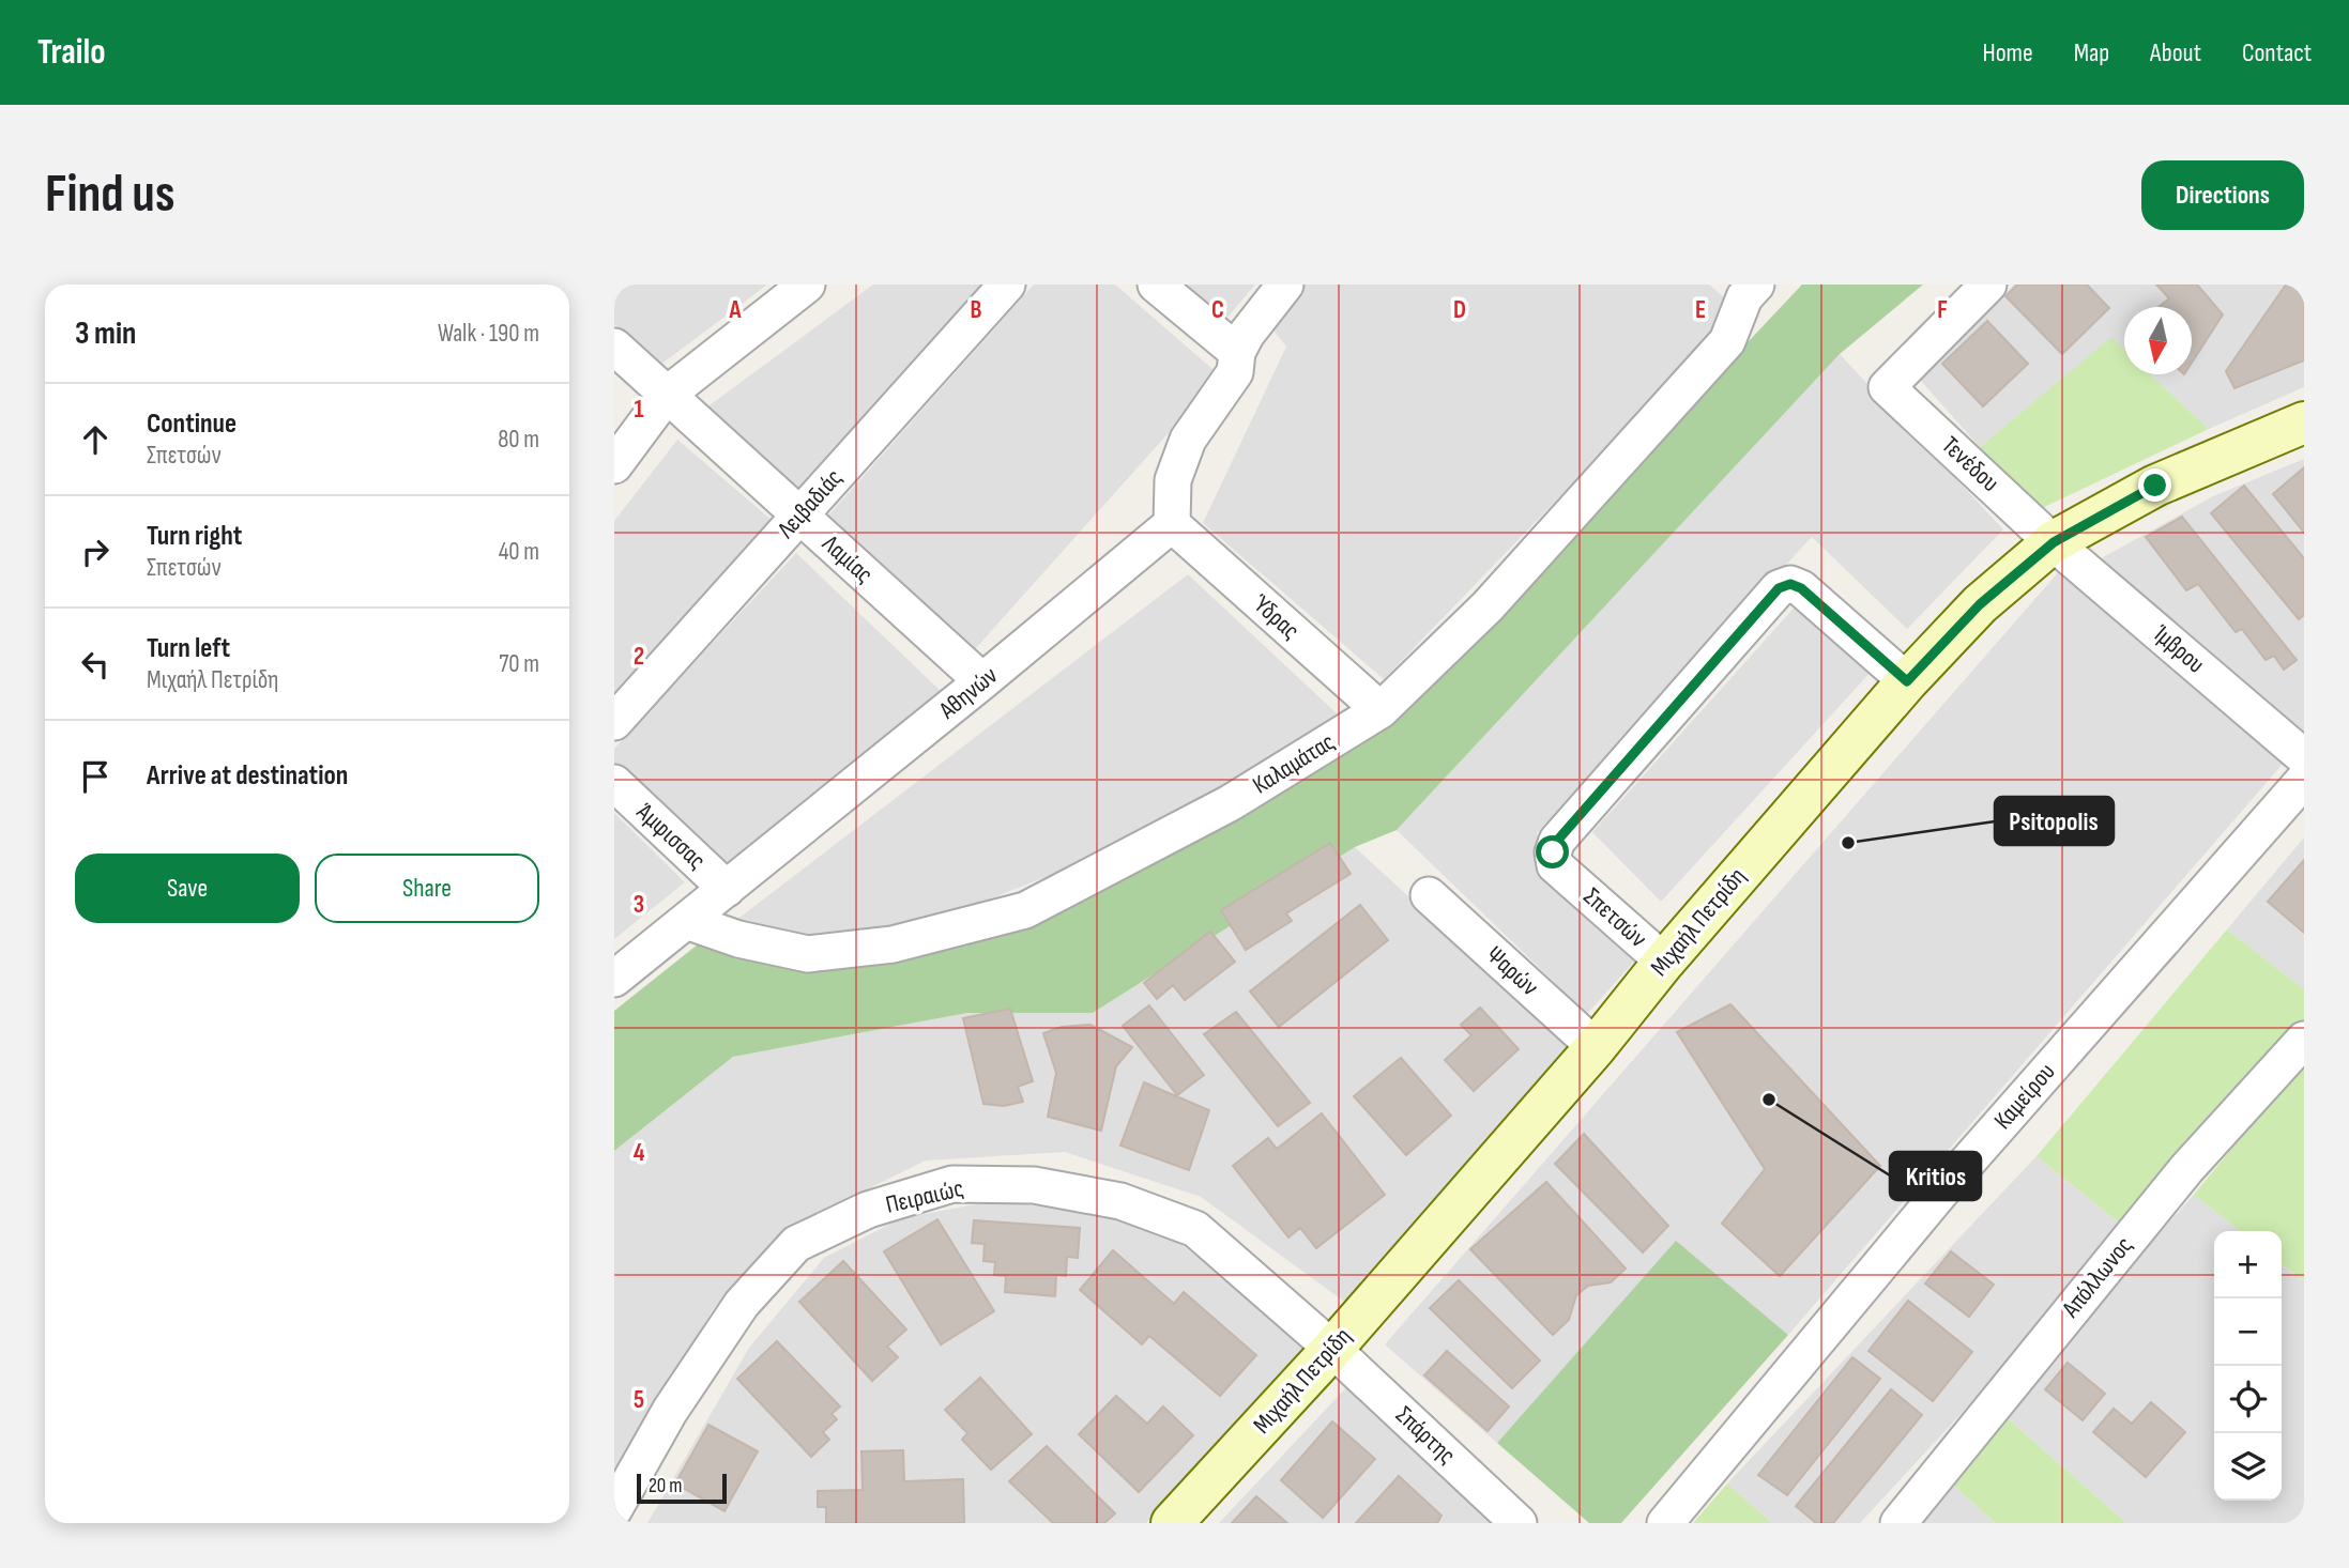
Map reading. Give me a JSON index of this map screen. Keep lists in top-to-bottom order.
{
  "streets": {
    "main road": ["Μιχαήλ Πετρίδη"],
    "street": [
      "Τενέδου",
      "Λειβαδιάς",
      "Λαμίας",
      "Ύδρας",
      "Ίμβρου",
      "Αθηνών",
      "Καλαμάτας",
      "Άμφισσας",
      "Σπετσών",
      "Ψαρών",
      "Καμείρου",
      "Πειραιώς",
      "Απόλλωνος",
      "Σπάρτης"
    ]
  },
  "crossings": [
    ["Τενέδου", "Ίμβρου"],
    ["Τενέδου", "Μιχαήλ Πετρίδη"],
    ["Λειβαδιάς", "Λαμίας"],
    ["Λαμίας", "Αθηνών"],
    ["Ύδρας", "Αθηνών"],
    ["Ύδρας", "Καλαμάτας"],
    ["Ίμβρου", "Μιχαήλ Πετρίδη"],
    ["Αθηνών", "Καλαμάτας"],
    ["Αθηνών", "Άμφισσας"],
    ["Σπετσών", "Μιχαήλ Πετρίδη"],
    ["Μιχαήλ Πετρίδη", "Ψαρών"],
    ["Μιχαήλ Πετρίδη", "Πειραιώς"],
    ["Μιχαήλ Πετρίδη", "Σπάρτης"],
    ["Πειραιώς", "Σπάρτης"]
  ],
  "places": ["Psitopolis", "Kritios"],
  "scale_bar": "20 m",
  "north": "bottom",
  "page": {
    "header": "Trailo",
    "nav": [
      "Home",
      "Map",
      "About",
      "Contact"
    ],
    "buttons": [
      "Directions",
      ["Save", "Share"]
    ],
    "title": "Find us",
    "heading": ["3 min", "Walk · 190 m"],
    "list": [
      ["Continue", "Σπετσών", "80 m"],
      ["Turn right", "Σπετσών", "40 m"],
      ["Turn left", "Μιχαήλ Πετρίδη", "70 m"],
      "Arrive at destination"
    ],
    "map_buttons": ["+", "−"],
    "scale": "20 m"
  },
  "grid": {
    "columns": [
      "A",
      "B",
      "C",
      "D",
      "E",
      "F"
    ],
    "rows": [
      "1",
      "2",
      "3",
      "4",
      "5"
    ]
  }
}
